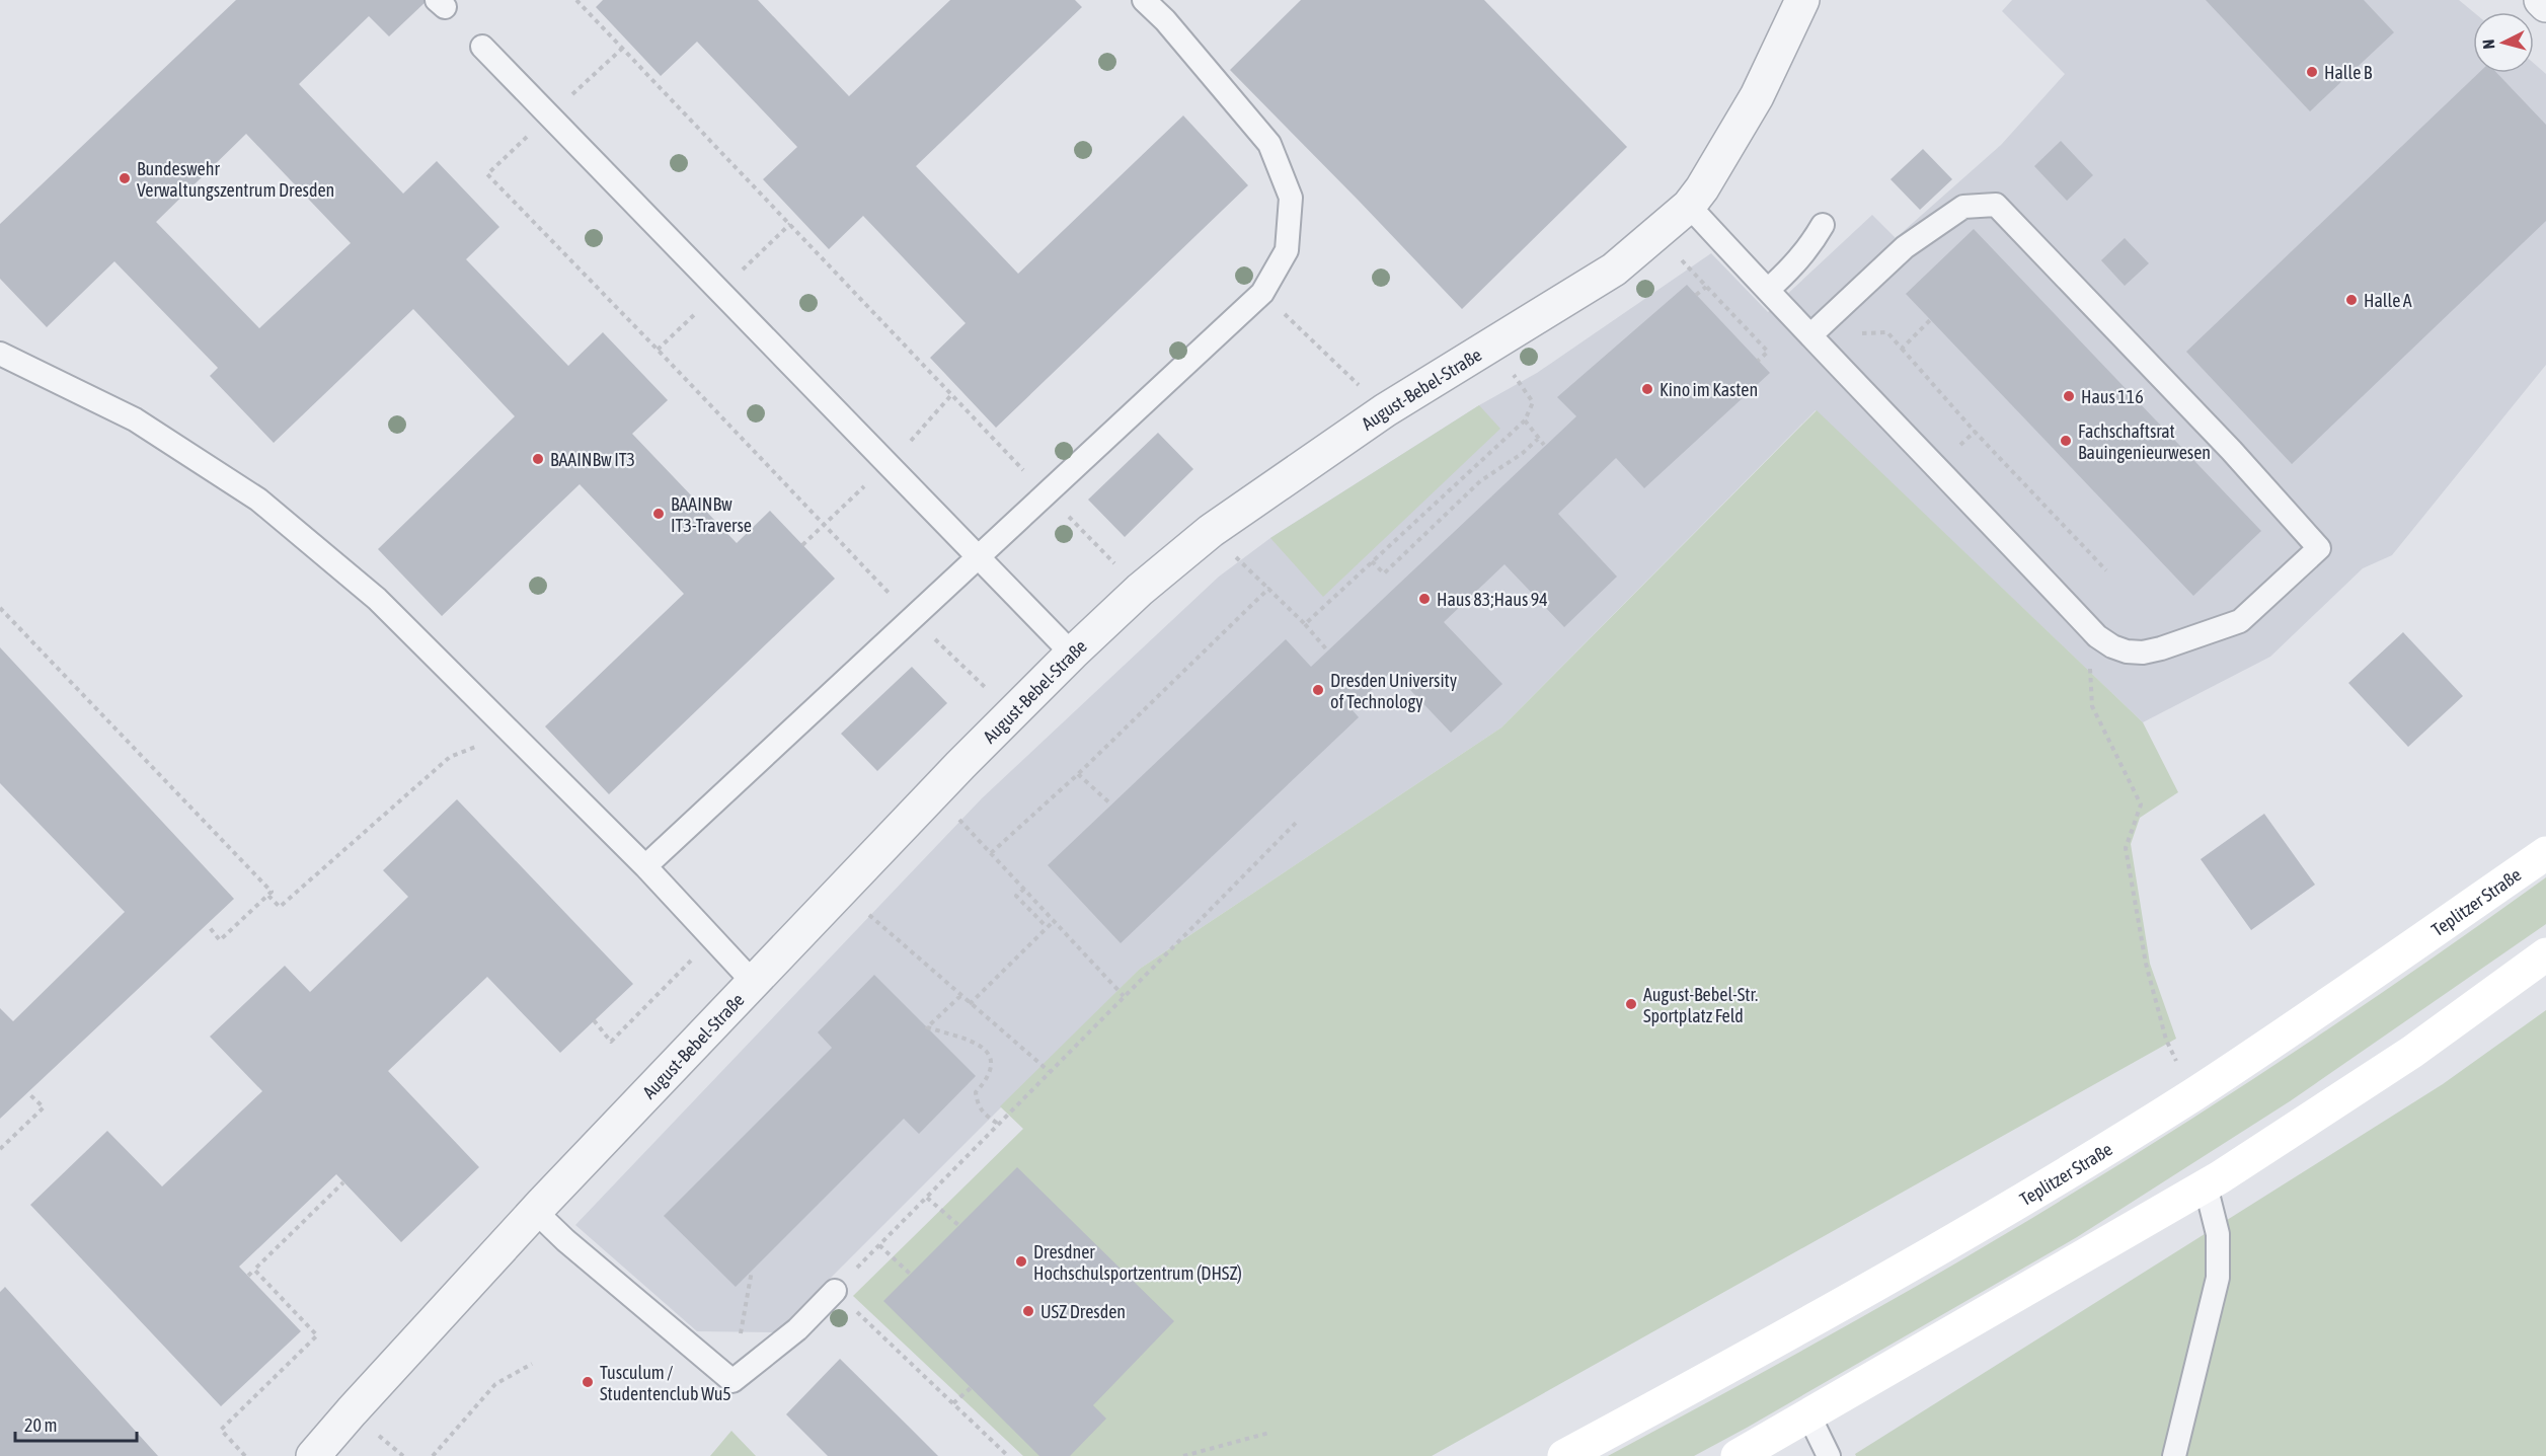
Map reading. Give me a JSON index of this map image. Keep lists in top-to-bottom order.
{
  "streets": {
    "main road": ["Teplitzer Straße"],
    "street": ["August-Bebel-Straße"]
  },
  "places": [
    "Halle B",
    "Bundeswehr Verwaltungszentrum Dresden",
    "Halle A",
    "Kino im Kasten",
    "Haus 116",
    "Fachschaftsrat Bauingenieurwesen",
    "BAAINBw IT3",
    "BAAINBw IT3-Traverse",
    "Haus 83;Haus 94",
    "Dresden University of Technology",
    "August-Bebel-Str. Sportplatz Feld",
    "Dresdner Hochschulsportzentrum (DHSZ)",
    "USZ Dresden",
    "Tusculum / Studentenclub Wu5"
  ],
  "scale_bar": "20 m",
  "north": "left"
}
